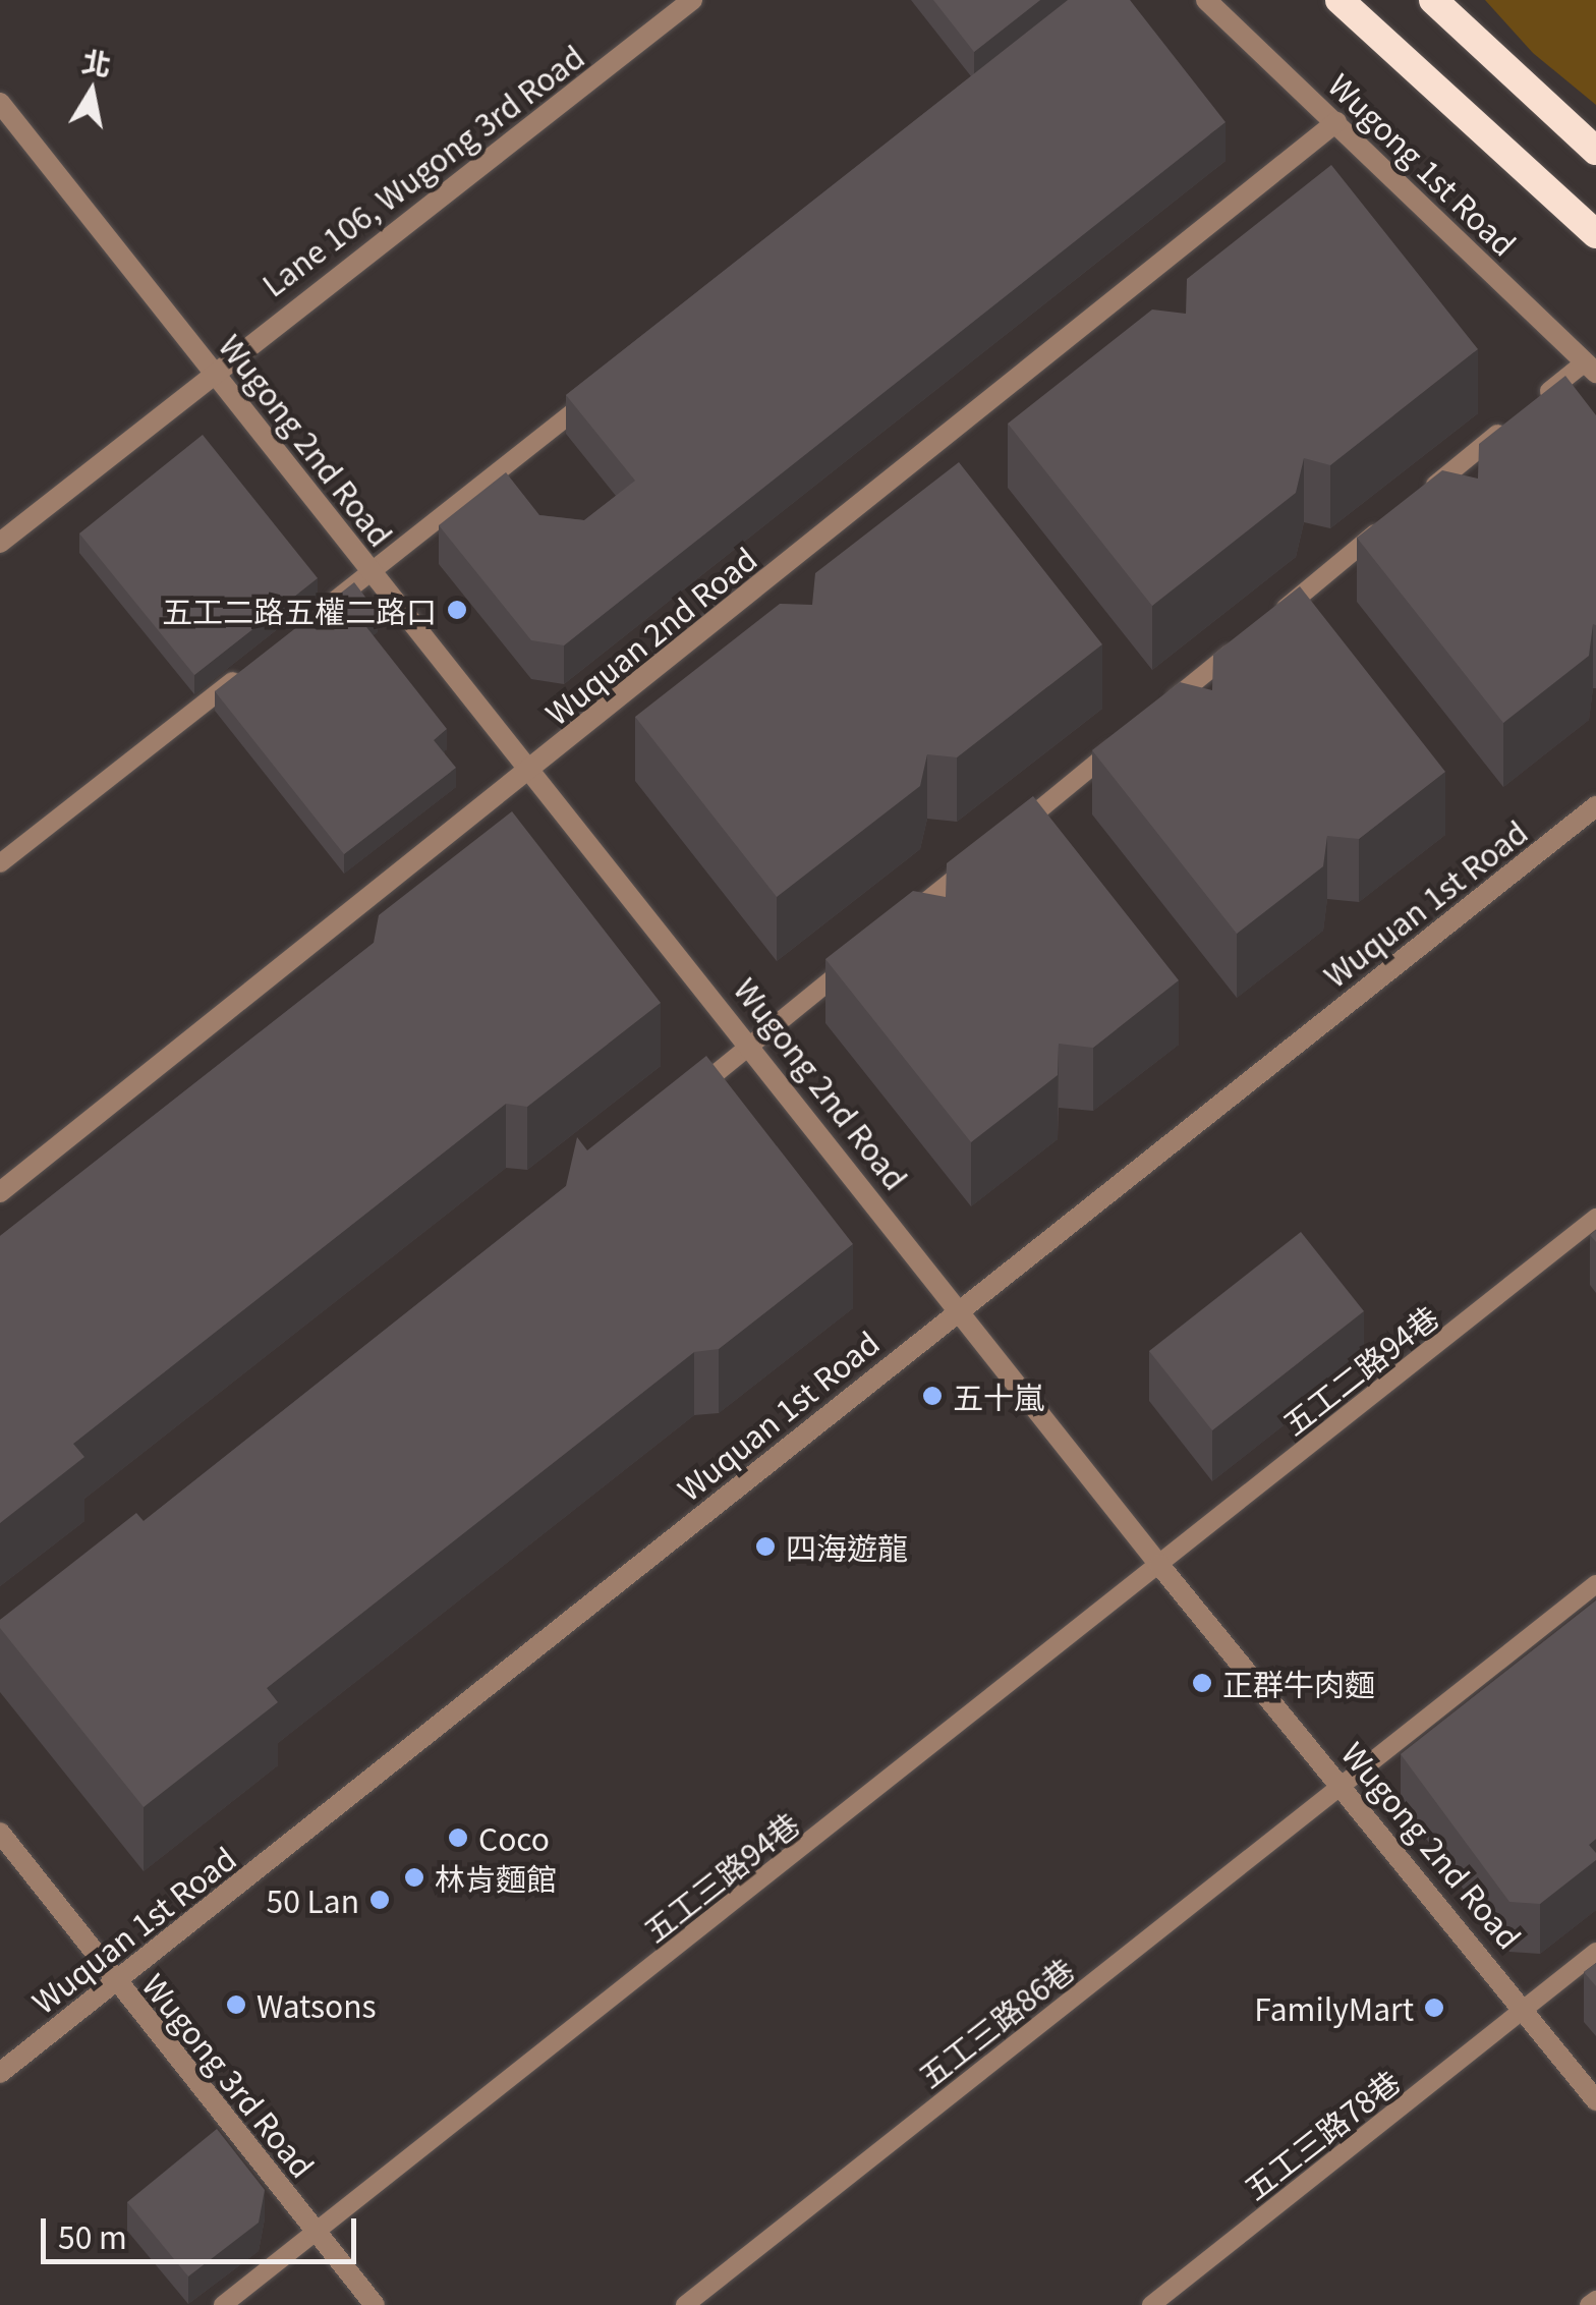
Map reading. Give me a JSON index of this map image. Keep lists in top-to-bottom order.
{
  "streets": {
    "street": [
      "Wugong 1st Road",
      "Lane 106, Wugong 3rd Road",
      "Wugong 2nd Road",
      "Wuquan 2nd Road",
      "Wuquan 1st Road",
      "Wugong 3rd Road"
    ],
    "lane": [
      "五工二路94巷",
      "五工三路94巷",
      "五工三路86巷",
      "五工三路78巷"
    ]
  },
  "crossings": [
    ["Wugong 1st Road", "Wuquan 2nd Road"],
    ["Lane 106, Wugong 3rd Road", "Wugong 2nd Road"],
    ["Wugong 2nd Road", "Wuquan 2nd Road"],
    ["Wugong 2nd Road", "Wuquan 1st Road"],
    ["Wugong 2nd Road", "五工二路94巷"],
    ["Wugong 2nd Road", "五工三路94巷"],
    ["Wugong 2nd Road", "五工三路86巷"],
    ["Wugong 2nd Road", "五工三路78巷"],
    ["Wuquan 1st Road", "Wugong 3rd Road"],
    ["五工二路94巷", "五工三路94巷"],
    ["五工三路94巷", "Wugong 3rd Road"]
  ],
  "places": [
    "五工二路五權二路口",
    "五十嵐",
    "四海遊龍",
    "正群牛肉麵",
    "Coco",
    "林肯麵館",
    "50 Lan",
    "Watsons",
    "FamilyMart"
  ],
  "scale_bar": "50 m",
  "north": "top"
}
